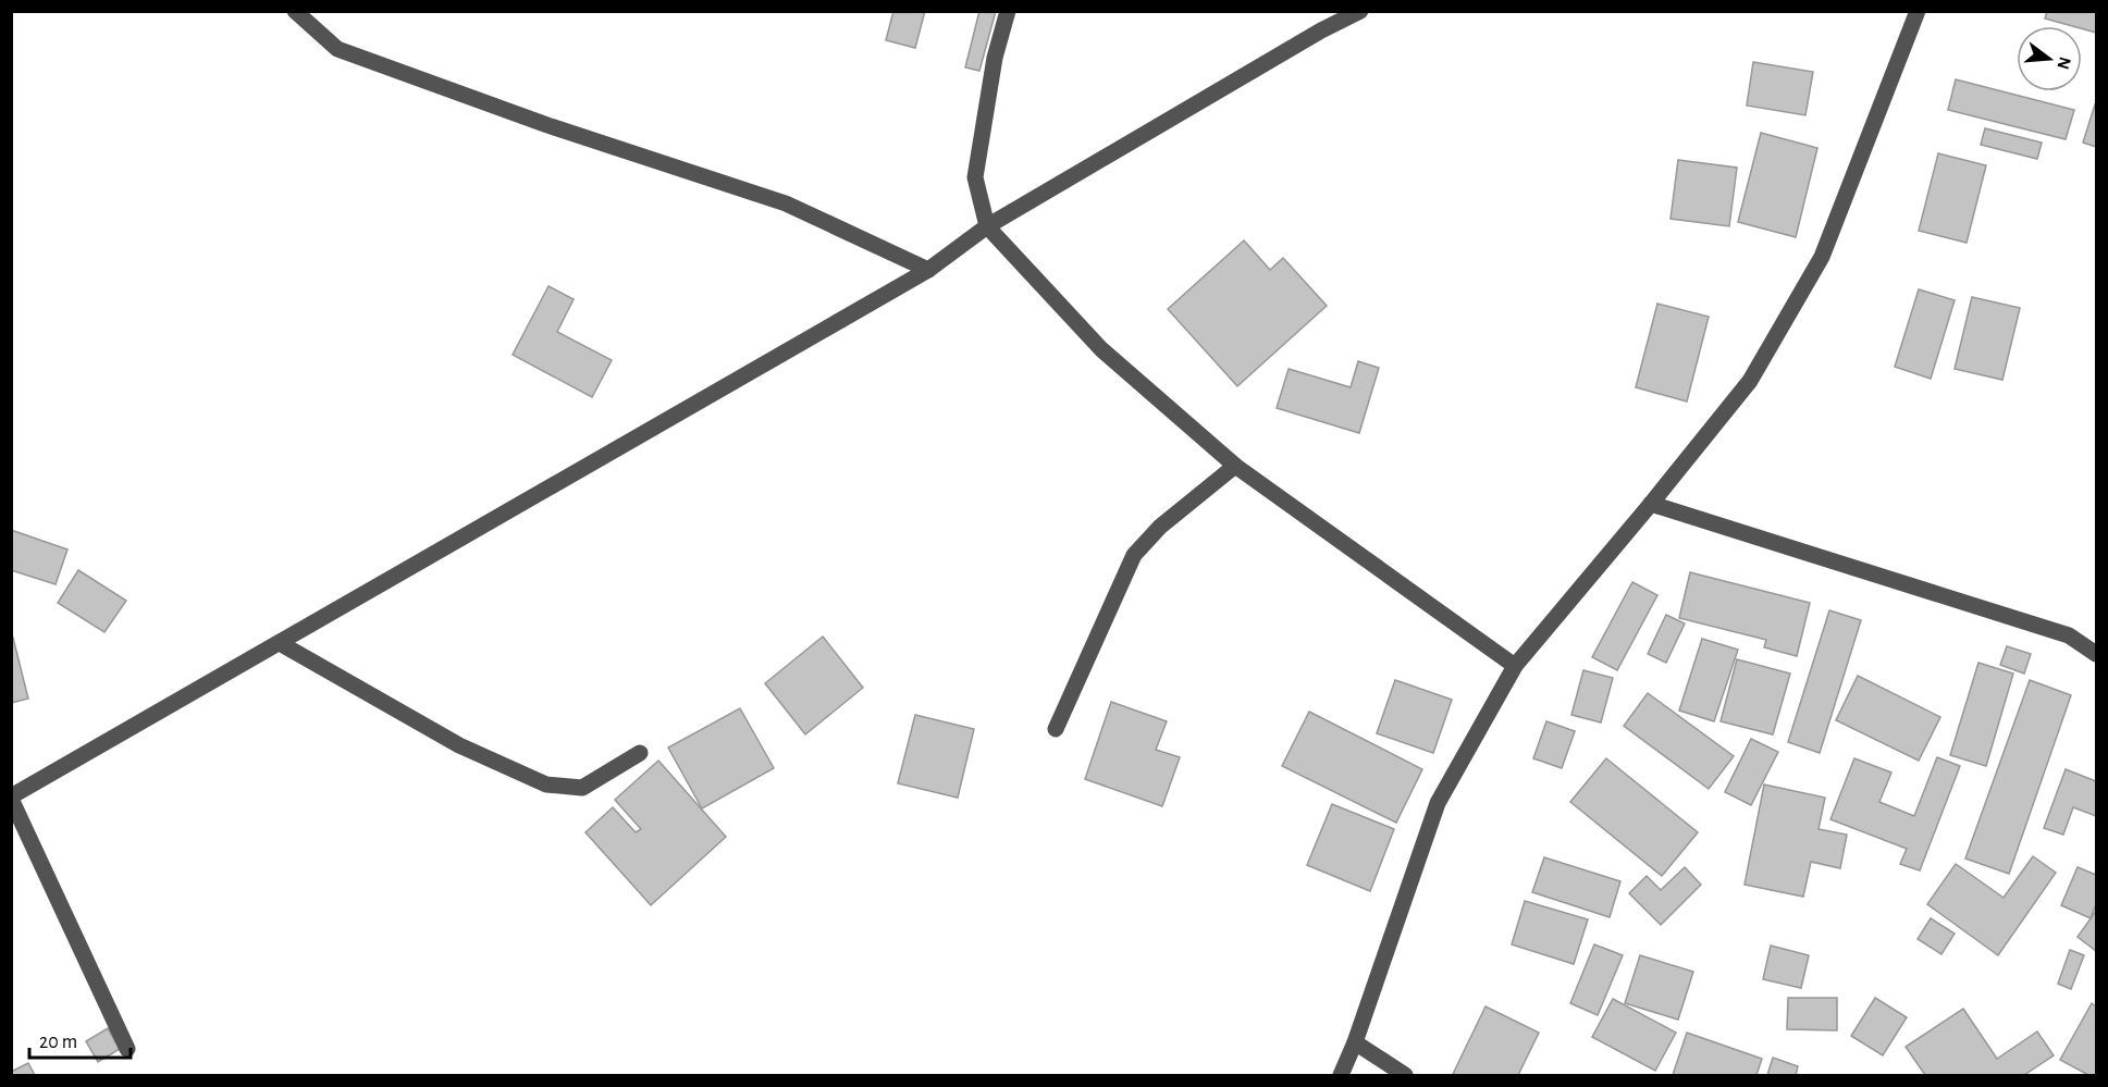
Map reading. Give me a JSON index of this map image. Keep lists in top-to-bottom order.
{
  "scale_bar": "20 m",
  "north": "right"
}
